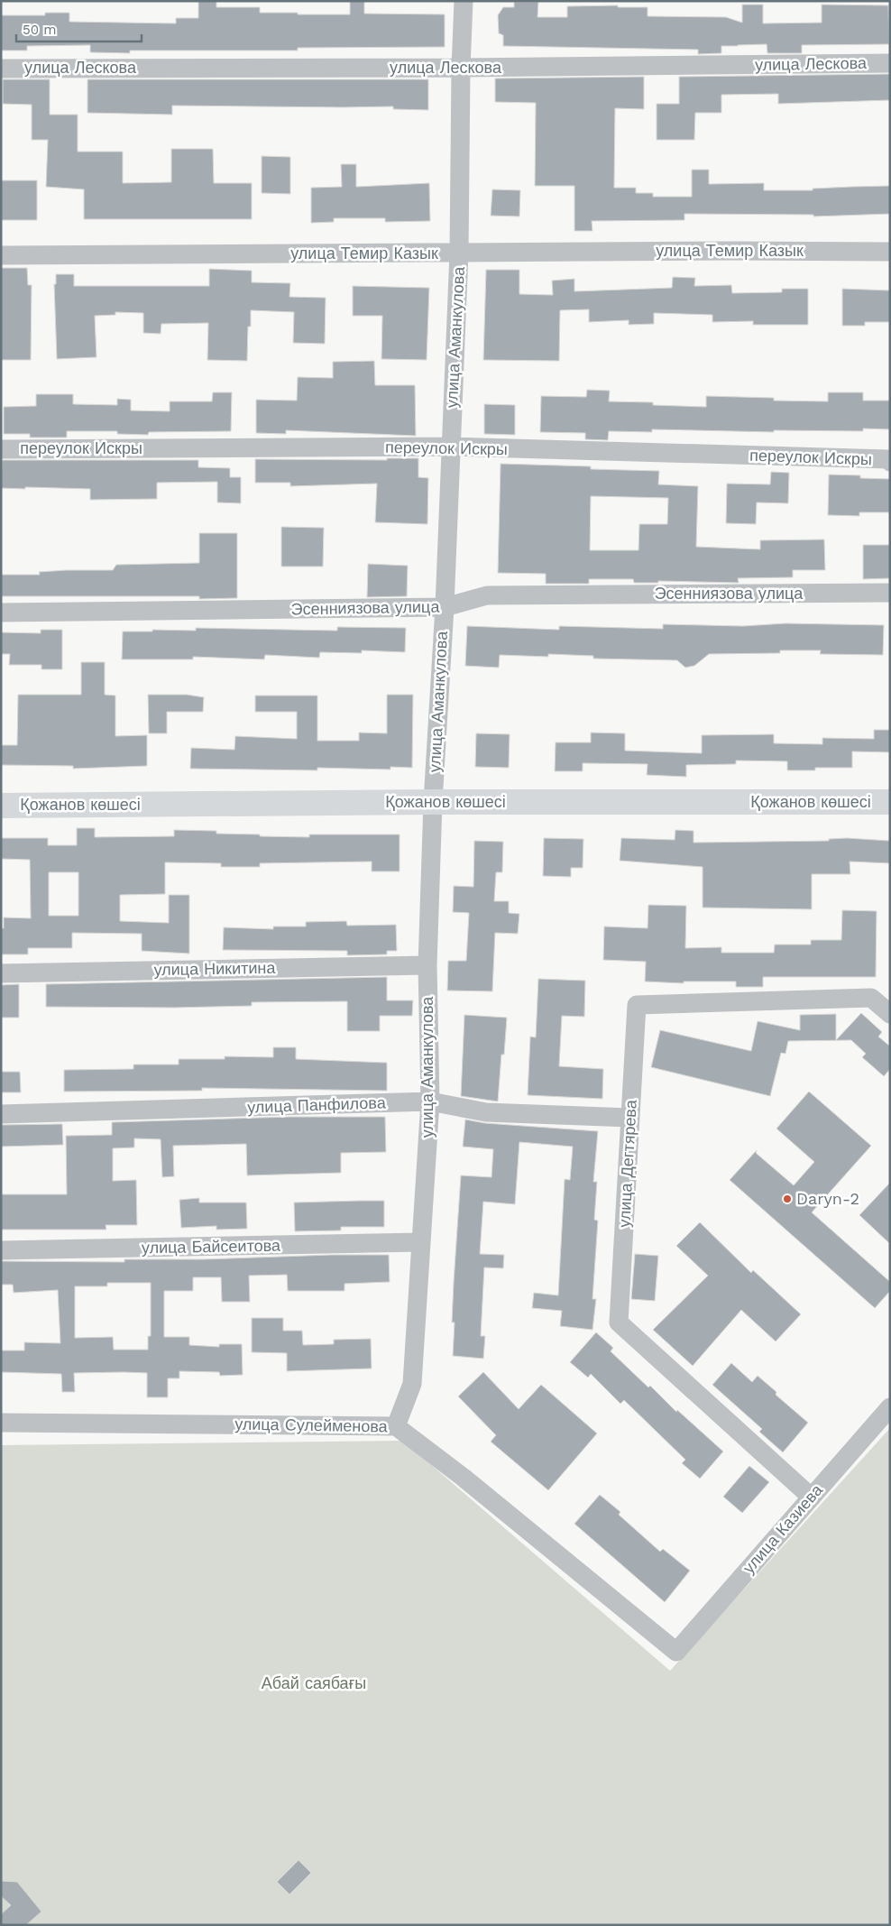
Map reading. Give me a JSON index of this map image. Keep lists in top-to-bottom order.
{
  "streets": {
    "main road": ["Қожанов көшесі"],
    "street": [
      "улица Лескова",
      "улица Темир Казык",
      "улица Аманкулова",
      "переулок Искры",
      "Эсенниязова улица",
      "улица Никитина",
      "улица Панфилова",
      "улица Дегтярева",
      "улица Байсеитова",
      "улица Сулейменова",
      "улица Казиева"
    ]
  },
  "crossings": [
    ["улица Лескова", "улица Аманкулова"],
    ["улица Темир Казык", "улица Аманкулова"],
    ["улица Аманкулова", "переулок Искры"],
    ["улица Аманкулова", "Эсенниязова улица"],
    ["улица Аманкулова", "Қожанов көшесі"],
    ["улица Аманкулова", "улица Никитина"],
    ["улица Аманкулова", "улица Панфилова"],
    ["улица Аманкулова", "улица Байсеитова"],
    ["улица Аманкулова", "улица Сулейменова"],
    ["улица Панфилова", "улица Дегтярева"],
    ["улица Дегтярева", "улица Казиева"],
    ["улица Сулейменова", "улица Казиева"]
  ],
  "parks": ["Абай саябағы"],
  "places": ["Daryn-2"],
  "scale_bar": "50 m"
}
